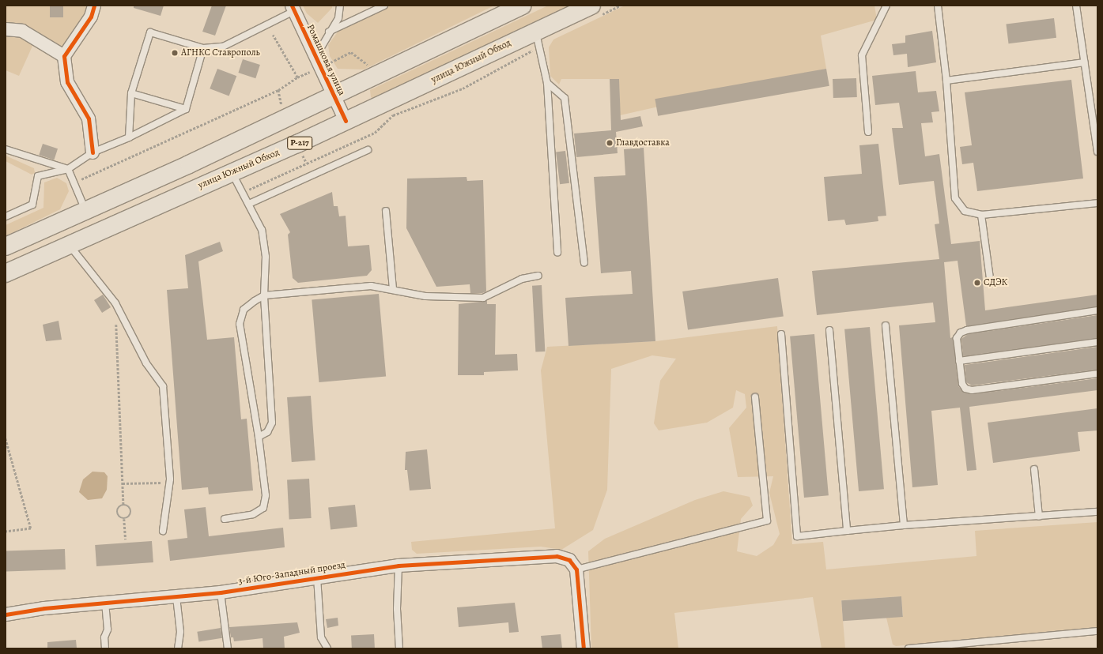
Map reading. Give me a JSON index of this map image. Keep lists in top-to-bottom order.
{
  "streets": {
    "main road": ["улица Южный Обход", "Р-217"],
    "street": ["Ромашковая улица", "3-й Юго-Западный проезд"]
  },
  "crossings": [
    ["Ромашковая улица", "улица Южный Обход"]
  ],
  "places": ["АГНКС Ставрополь", "Главдоставка", "СДЭК"]
}
